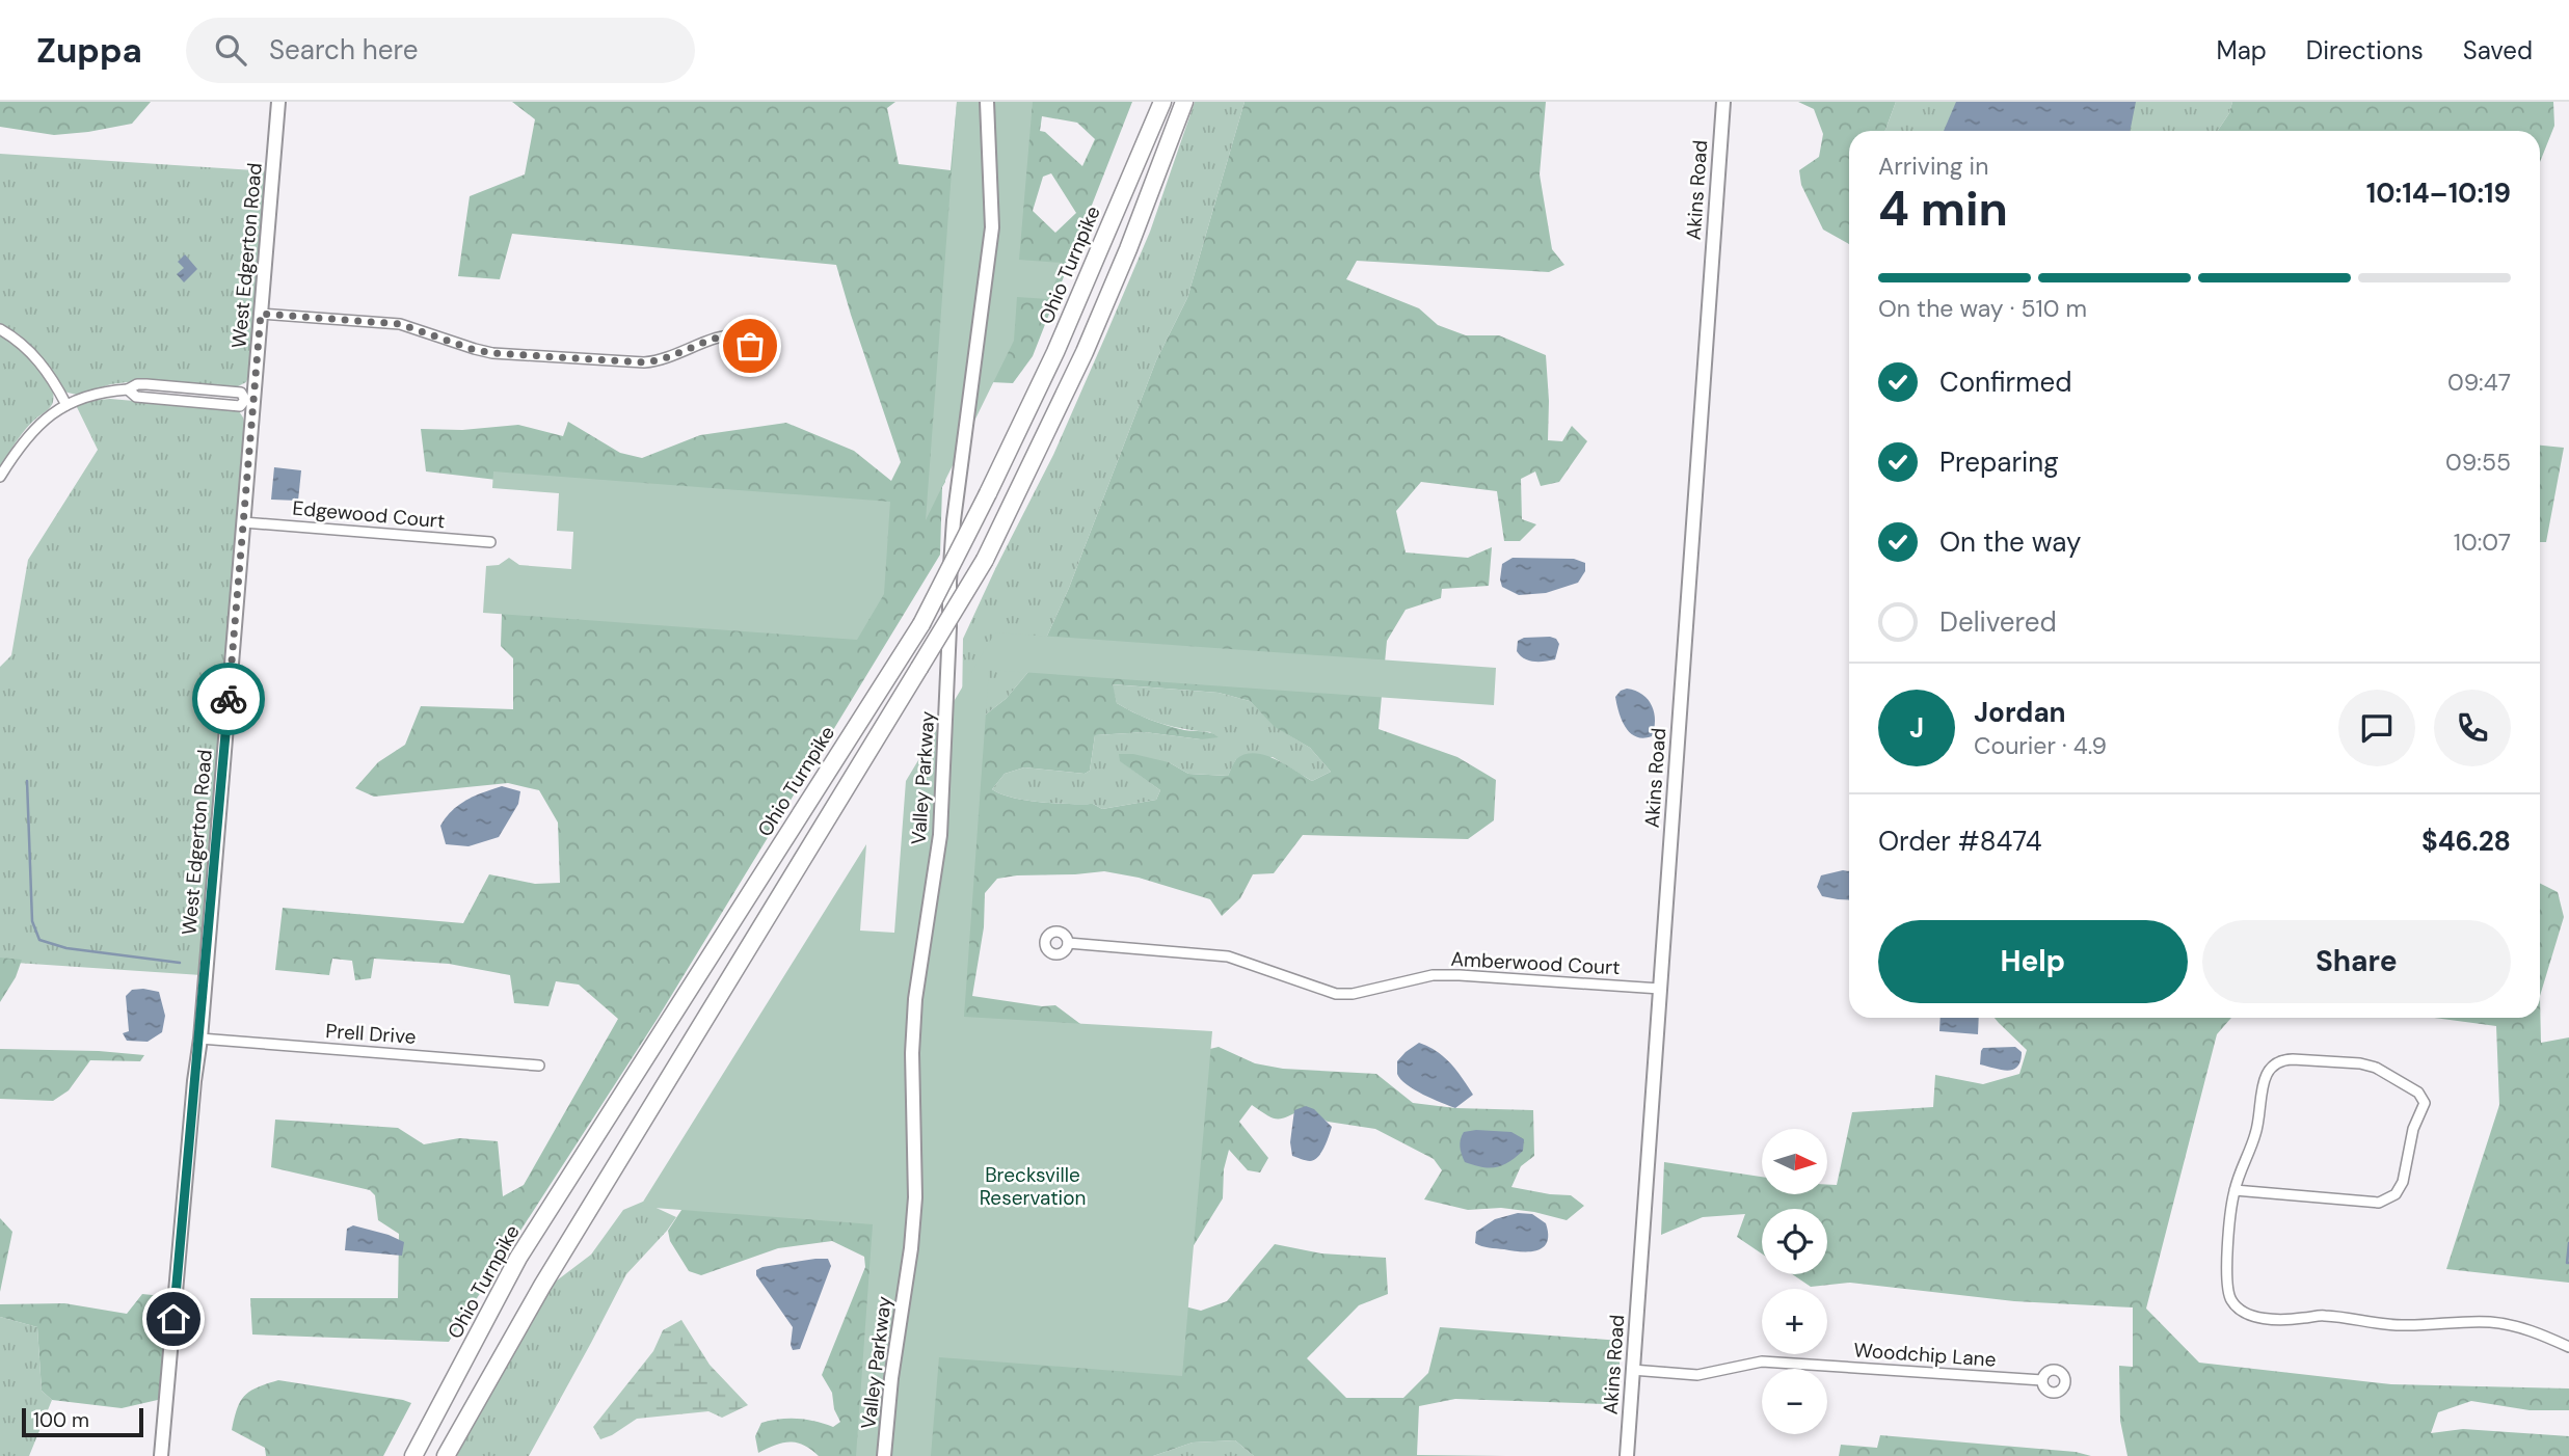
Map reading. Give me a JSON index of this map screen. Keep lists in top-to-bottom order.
{
  "streets": {
    "highway": ["Ohio Turnpike"],
    "street": [
      "Akins Road",
      "West Edgerton Road",
      "Edgewood Court",
      "Valley Parkway",
      "Amberwood Court",
      "Prell Drive",
      "Woodchip Lane"
    ]
  },
  "crossings": [
    ["Akins Road", "Amberwood Court"],
    ["Akins Road", "Woodchip Lane"],
    ["West Edgerton Road", "Edgewood Court"],
    ["West Edgerton Road", "Prell Drive"]
  ],
  "parks": ["Brecksville Reservation"],
  "scale_bar": "100 m",
  "north": "right",
  "page": {
    "header": "Zuppa",
    "search": "Search here",
    "nav": ["Map", "Directions", "Saved"],
    "heading": ["4 min", "Arriving in", "10:14–10:19"],
    "panel": [
      "Jordan",
      "Courier · 4.9",
      "Order #8474",
      "$46.28"
    ],
    "bar": "On the way · 510 m",
    "list": [
      ["Confirmed", "09:47"],
      ["Preparing", "09:55"],
      ["On the way", "10:07"],
      "Delivered"
    ],
    "round": "J",
    "buttons": ["Help", "Share"],
    "map_buttons": ["+", "−"],
    "scale": "100 m"
  }
}
